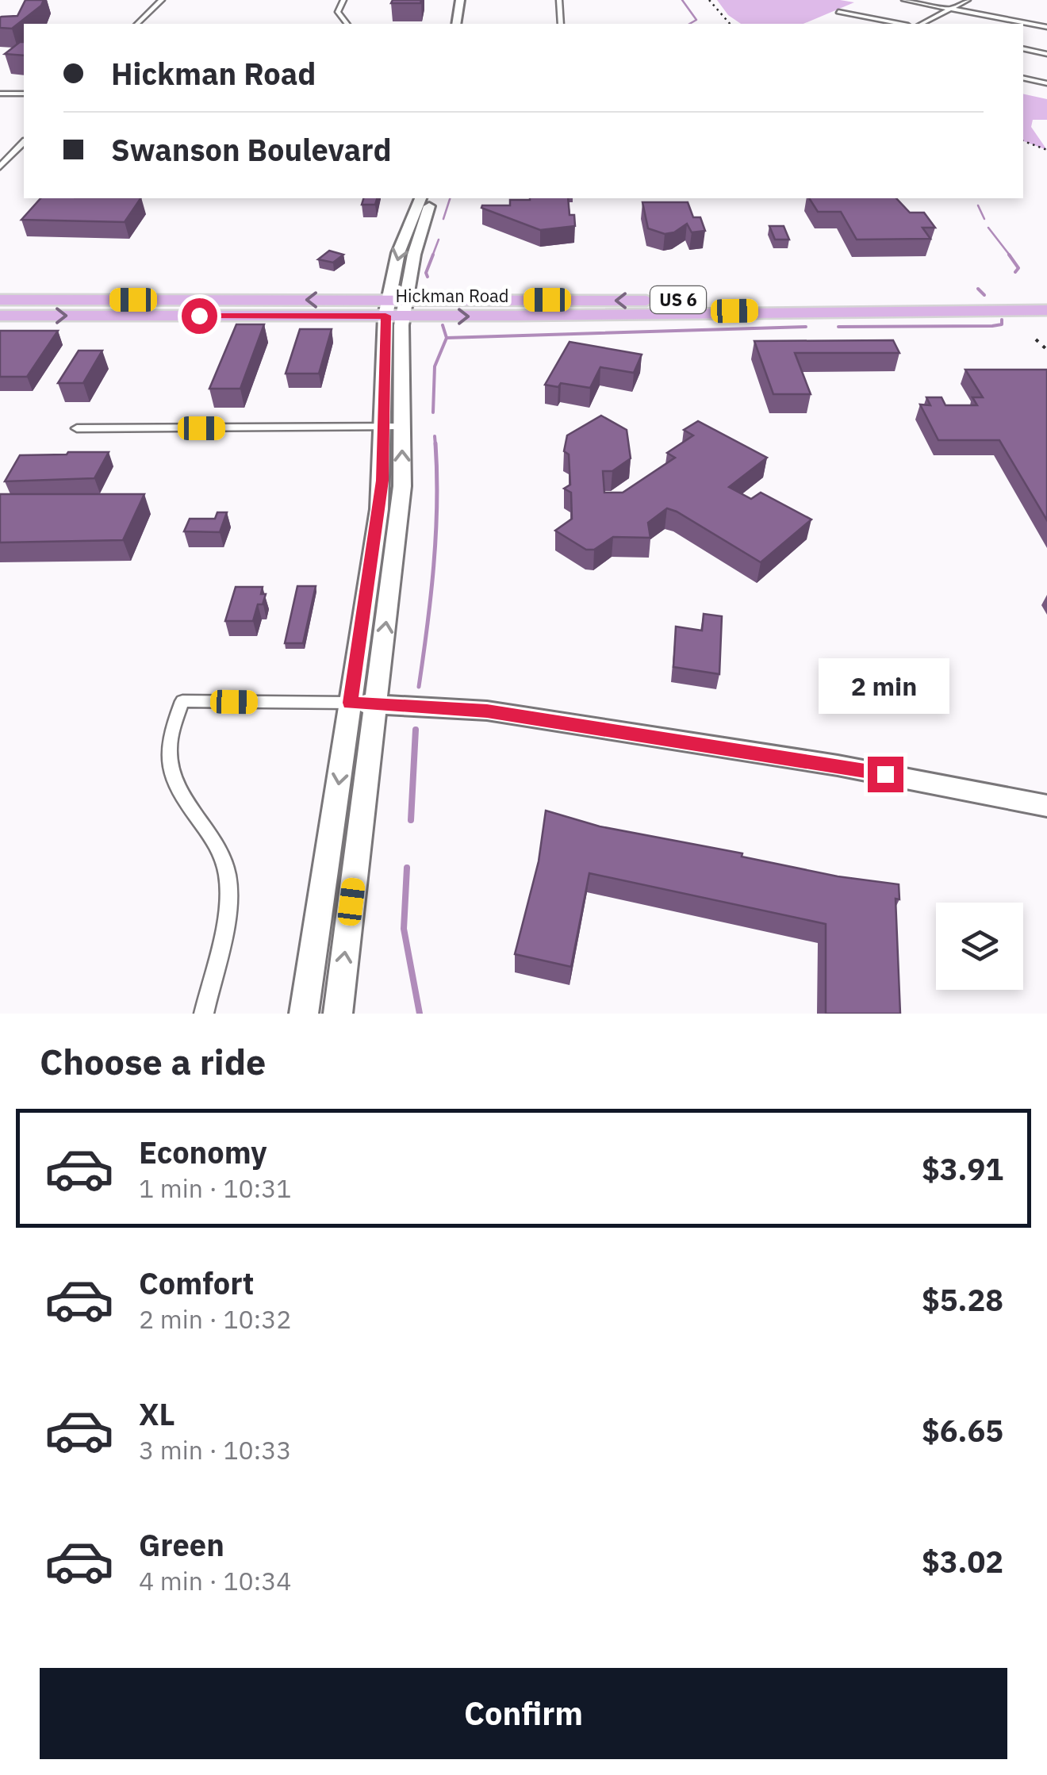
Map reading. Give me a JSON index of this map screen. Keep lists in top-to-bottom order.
{
  "streets": {
    "main road": ["Hickman Road", "US 6"]
  },
  "page": {
    "banner": ["Hickman Road", "Swanson Boulevard"],
    "bubble": "2 min",
    "heading": "Choose a ride",
    "list": [
      {
        "name": "Economy",
        "note": "1 min · 10:31",
        "value": "$3.91"
      },
      {
        "name": "Comfort",
        "note": "2 min · 10:32",
        "value": "$5.28"
      },
      {
        "name": "XL",
        "note": "3 min · 10:33",
        "value": "$6.65"
      },
      {
        "name": "Green",
        "note": "4 min · 10:34",
        "value": "$3.02"
      }
    ],
    "buttons": "Confirm"
  }
}
